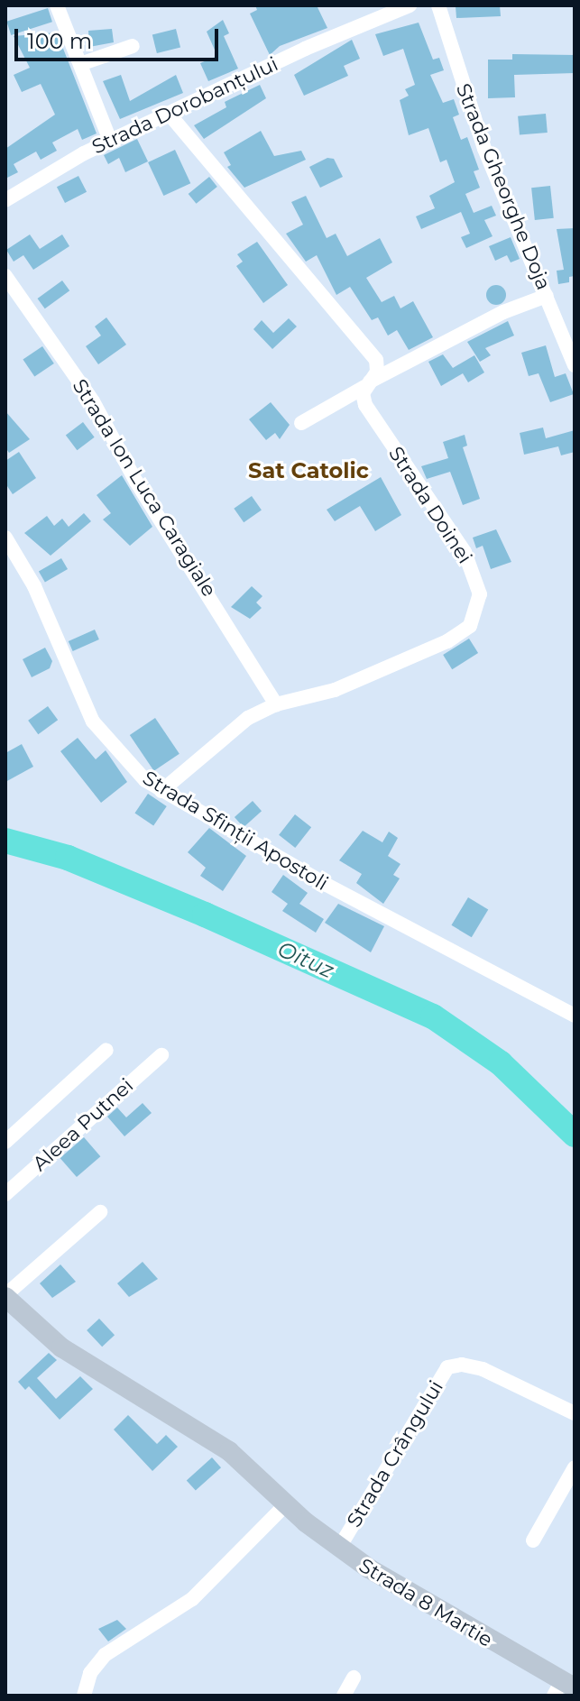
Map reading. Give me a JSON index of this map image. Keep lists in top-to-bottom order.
{
  "streets": {
    "street": [
      "Strada Dorobanțului",
      "Strada Gheorghe Doja",
      "Strada Ion Luca Caragiale",
      "Strada Doinei",
      "Strada Sfinții Apostoli",
      "Aleea Putnei",
      "Strada Crângului",
      "Strada 8 Martie"
    ]
  },
  "crossings": [
    ["Strada Dorobanțului", "Strada Doinei"],
    ["Strada Ion Luca Caragiale", "Strada Doinei"],
    ["Strada Doinei", "Strada Sfinții Apostoli"],
    ["Strada Crângului", "Strada 8 Martie"]
  ],
  "districts": ["Sat Catolic"],
  "water": ["Oituz"],
  "scale_bar": "100 m"
}
